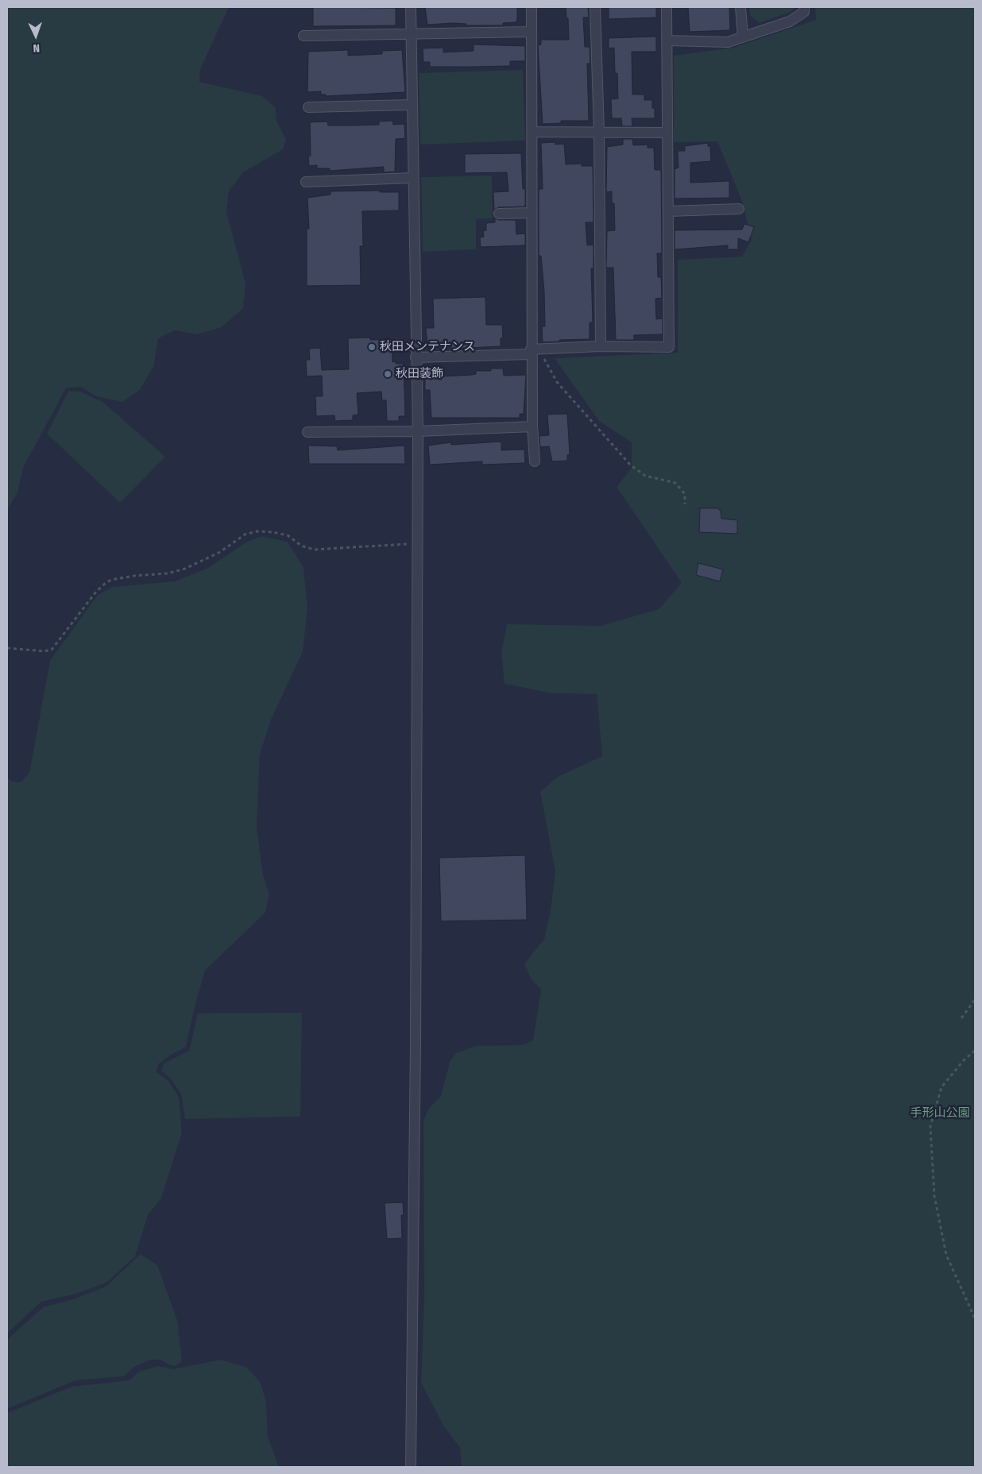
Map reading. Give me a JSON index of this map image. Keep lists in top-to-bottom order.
{
  "parks": ["手形山公園"],
  "places": ["秋田メンテナンス", "秋田装飾"],
  "north": "bottom"
}
